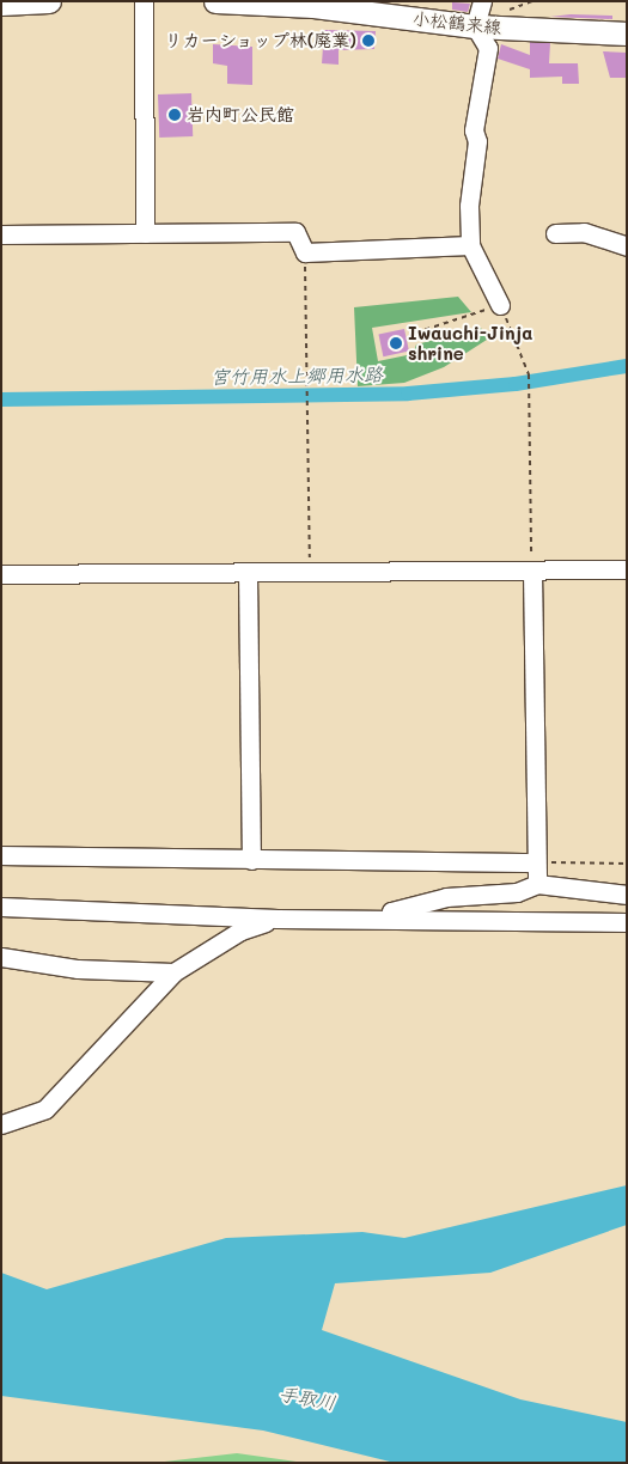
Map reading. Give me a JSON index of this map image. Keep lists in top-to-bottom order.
{
  "streets": {
    "main road": ["小松鶴来線"]
  },
  "water": ["宮竹用水上郷用水路", "手取川"],
  "places": ["リカーショップ林(廃業)", "岩内町公民館", "Iwauchi-Jinja shrine"]
}
